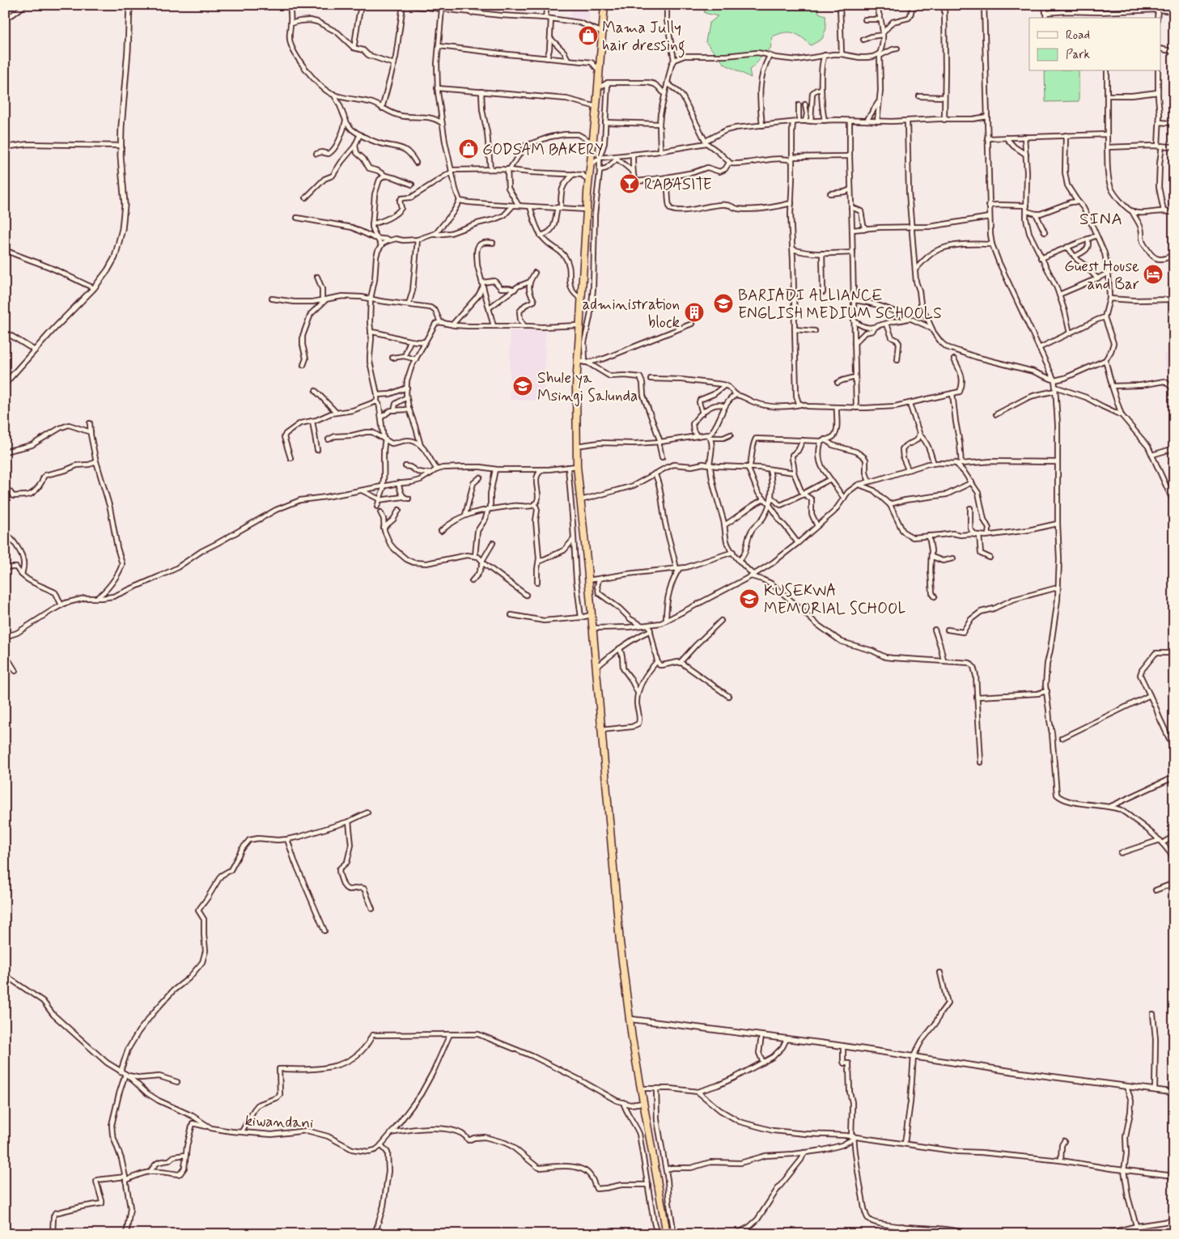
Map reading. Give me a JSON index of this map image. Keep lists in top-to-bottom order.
{
  "streets": {
    "street": ["kiwandani"]
  },
  "districts": ["SINA"],
  "places": {
    "shop": ["Mama Jully hair dressing", "GODSAM BAKERY"],
    "bar": ["RABASITE"],
    "hotel": ["Guest House and Bar"],
    "school or university": ["BARIADI ALLIANCE ENGLISH MEDIUM SCHOOLS", "Shule ya Msingi Salunda", "KUSEKWA MEMORIAL SCHOOL"],
    "building": ["administration block"]
  },
  "legend": ["Road", "Park"]
}
